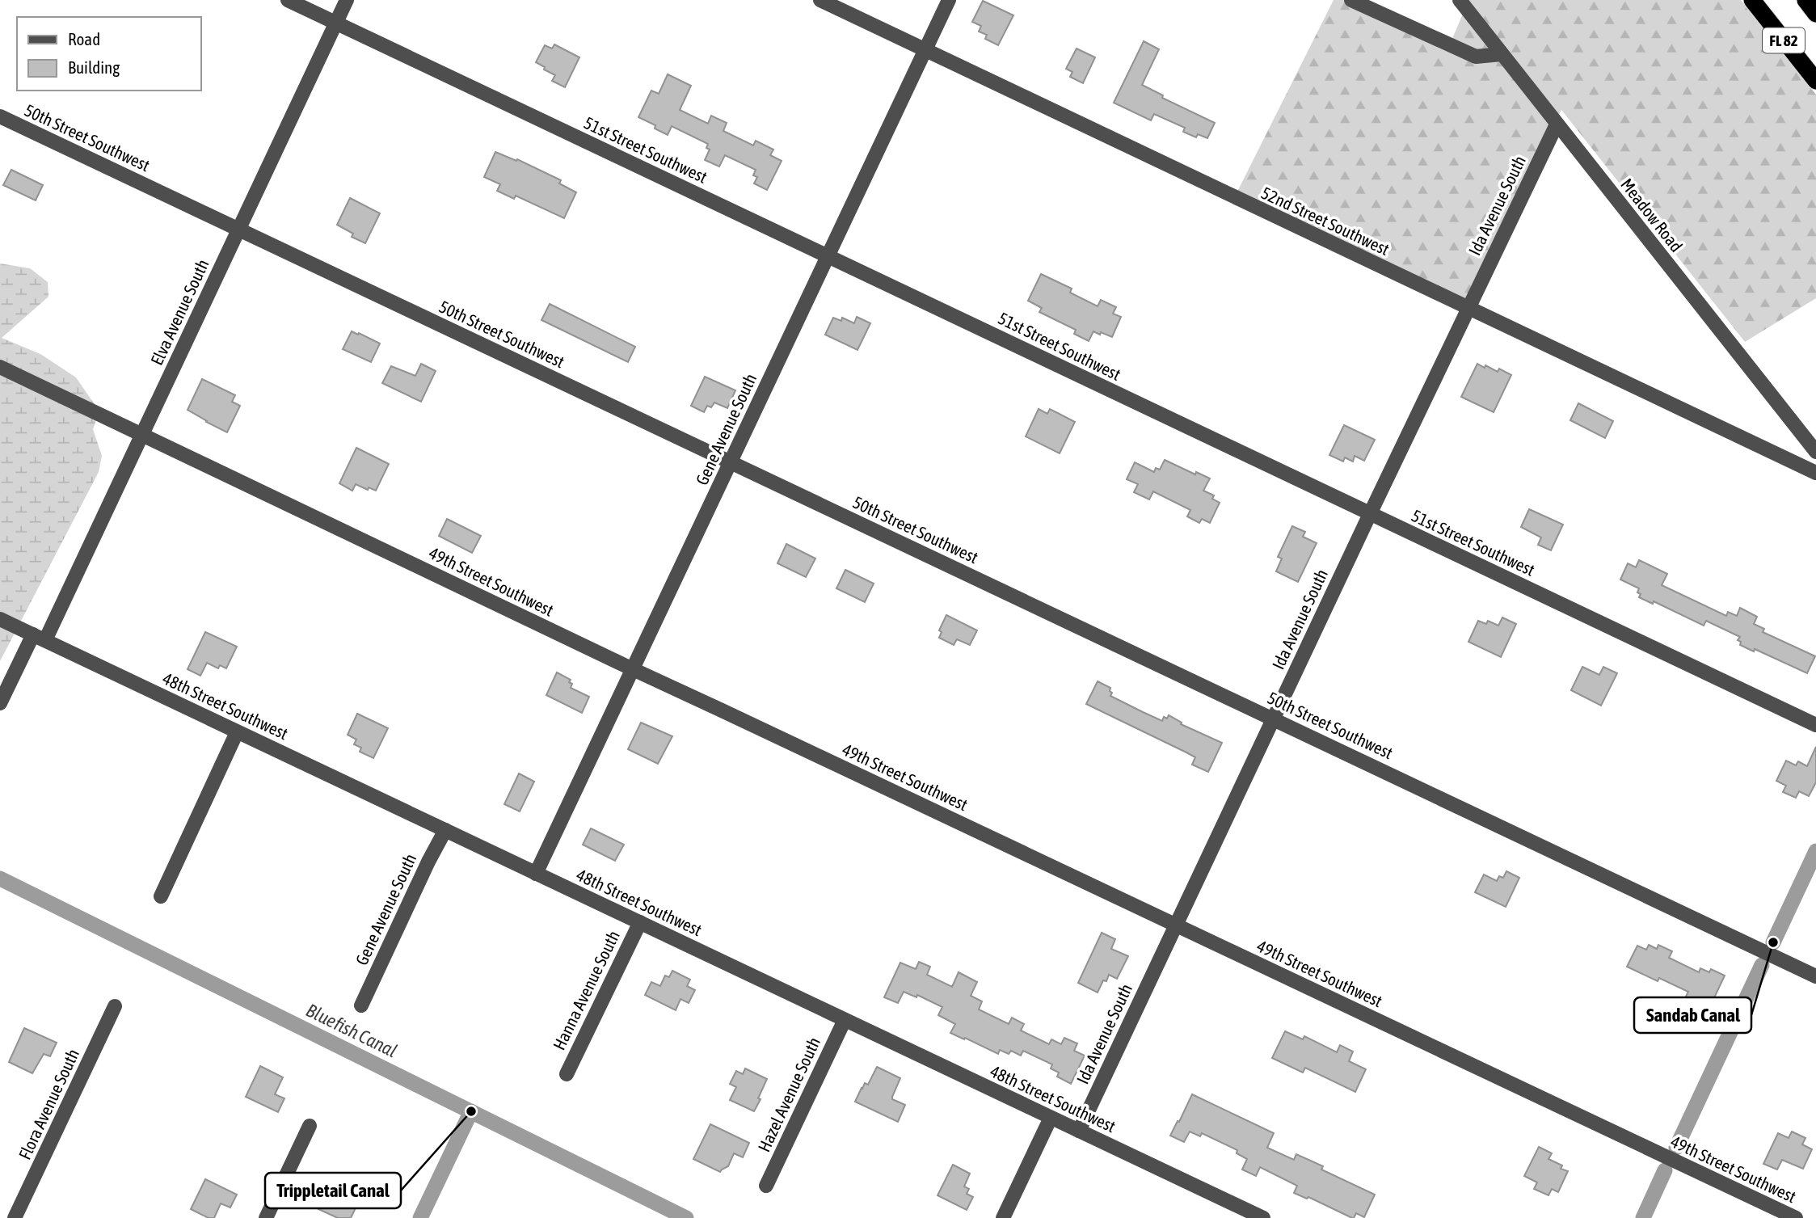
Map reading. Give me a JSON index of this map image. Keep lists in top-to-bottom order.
{
  "streets": {
    "highway": ["FL 82"],
    "street": [
      "50th Street Southwest",
      "51st Street Southwest",
      "Ida Avenue South",
      "Meadow Road",
      "52nd Street Southwest",
      "Elva Avenue South",
      "Gene Avenue South",
      "49th Street Southwest",
      "48th Street Southwest",
      "Hanna Avenue South",
      "Hazel Avenue South",
      "Flora Avenue South"
    ]
  },
  "crossings": [
    ["50th Street Southwest", "Ida Avenue South"],
    ["50th Street Southwest", "Elva Avenue South"],
    ["50th Street Southwest", "Gene Avenue South"],
    ["51st Street Southwest", "Ida Avenue South"],
    ["51st Street Southwest", "Elva Avenue South"],
    ["51st Street Southwest", "Gene Avenue South"],
    ["Ida Avenue South", "Meadow Road"],
    ["Ida Avenue South", "52nd Street Southwest"],
    ["Ida Avenue South", "49th Street Southwest"],
    ["Ida Avenue South", "48th Street Southwest"],
    ["52nd Street Southwest", "Gene Avenue South"],
    ["Elva Avenue South", "49th Street Southwest"],
    ["Elva Avenue South", "48th Street Southwest"],
    ["Gene Avenue South", "49th Street Southwest"],
    ["Gene Avenue South", "48th Street Southwest"],
    ["48th Street Southwest", "Hanna Avenue South"],
    ["48th Street Southwest", "Hazel Avenue South"]
  ],
  "water": ["Bluefish Canal"],
  "places": ["Sandab Canal", "Trippletail Canal"],
  "legend": ["Road", "Building"]
}
